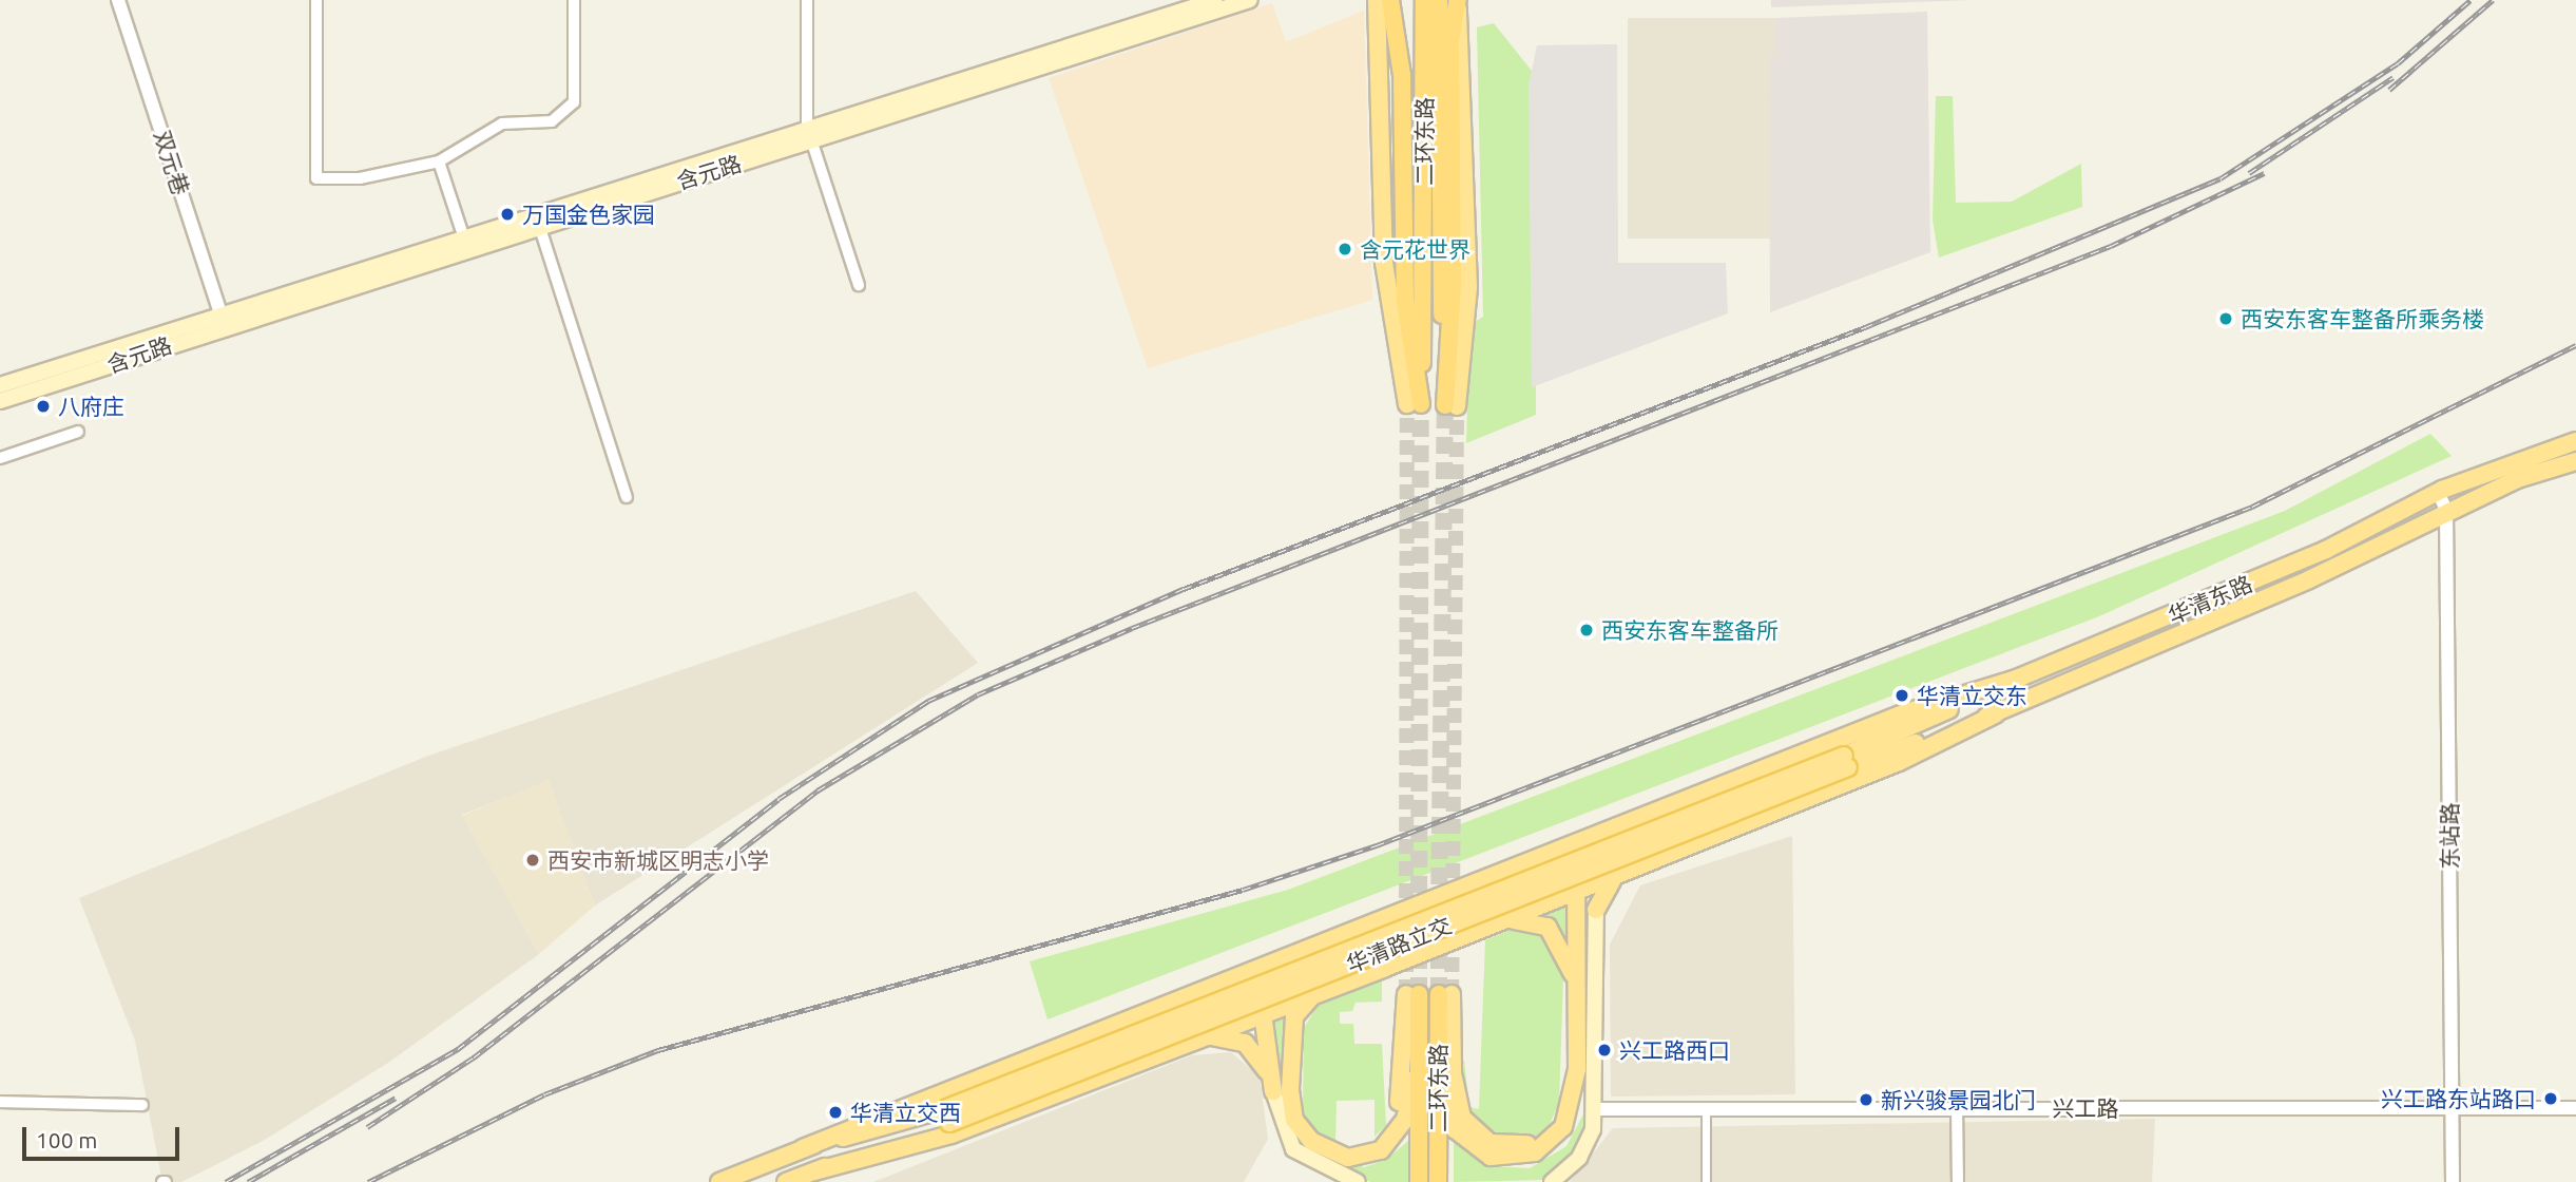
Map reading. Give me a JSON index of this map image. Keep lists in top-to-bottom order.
{
  "streets": {
    "highway": ["二环东路"],
    "main road": ["含元路", "华清东路", "华清路立交"],
    "street": ["双元巷", "东站路", "兴工路"]
  },
  "crossings": [
    ["双元巷", "含元路"],
    ["华清东路", "东站路"],
    ["华清东路", "华清路立交"],
    ["东站路", "兴工路"]
  ],
  "places": [
    "万国金色家园",
    "含元花世界",
    "西安东客车整备所乘务楼",
    "八府庄",
    "西安东客车整备所",
    "华清立交东",
    "西安市新城区明志小学",
    "兴工路西口",
    "兴工路东站路口",
    "新兴骏景园北门",
    "华清立交西"
  ],
  "scale_bar": "100 m"
}
